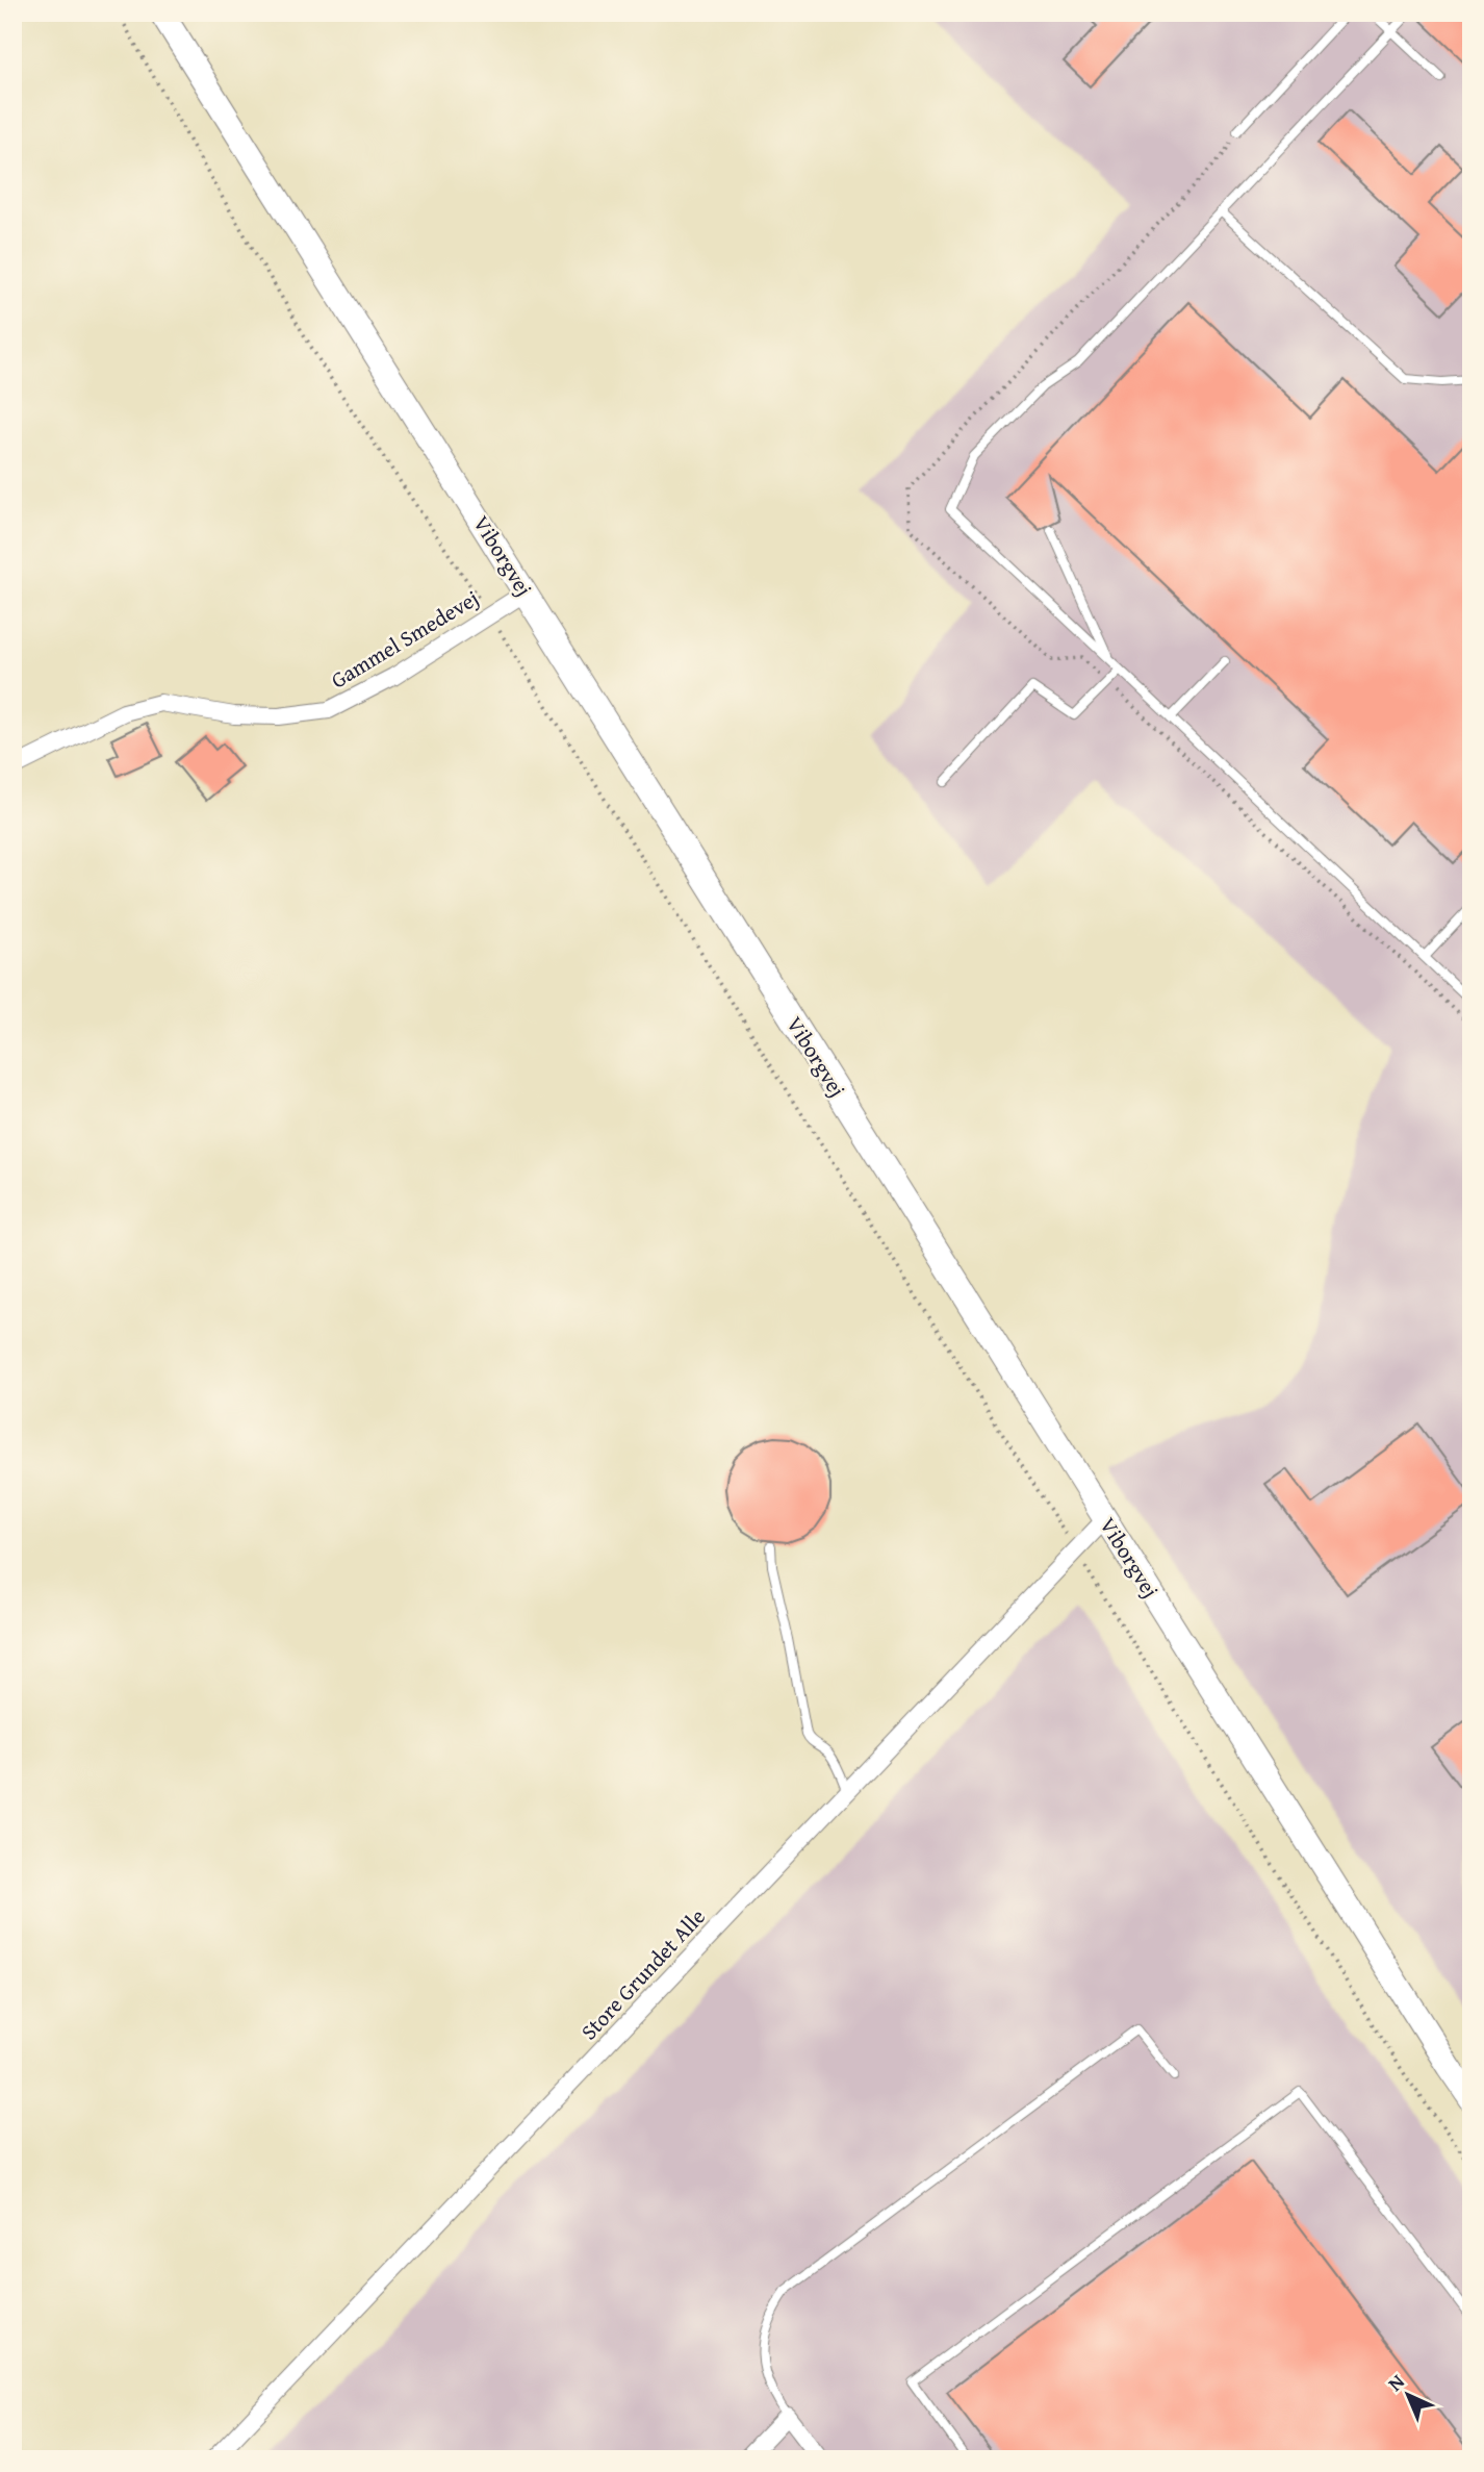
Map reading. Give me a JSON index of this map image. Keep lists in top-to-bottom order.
{
  "streets": {
    "street": ["Viborgvej", "Gammel Smedevej", "Store Grundet Alle"]
  },
  "crossings": [
    ["Viborgvej", "Gammel Smedevej"],
    ["Viborgvej", "Store Grundet Alle"]
  ],
  "north": "top left"
}
